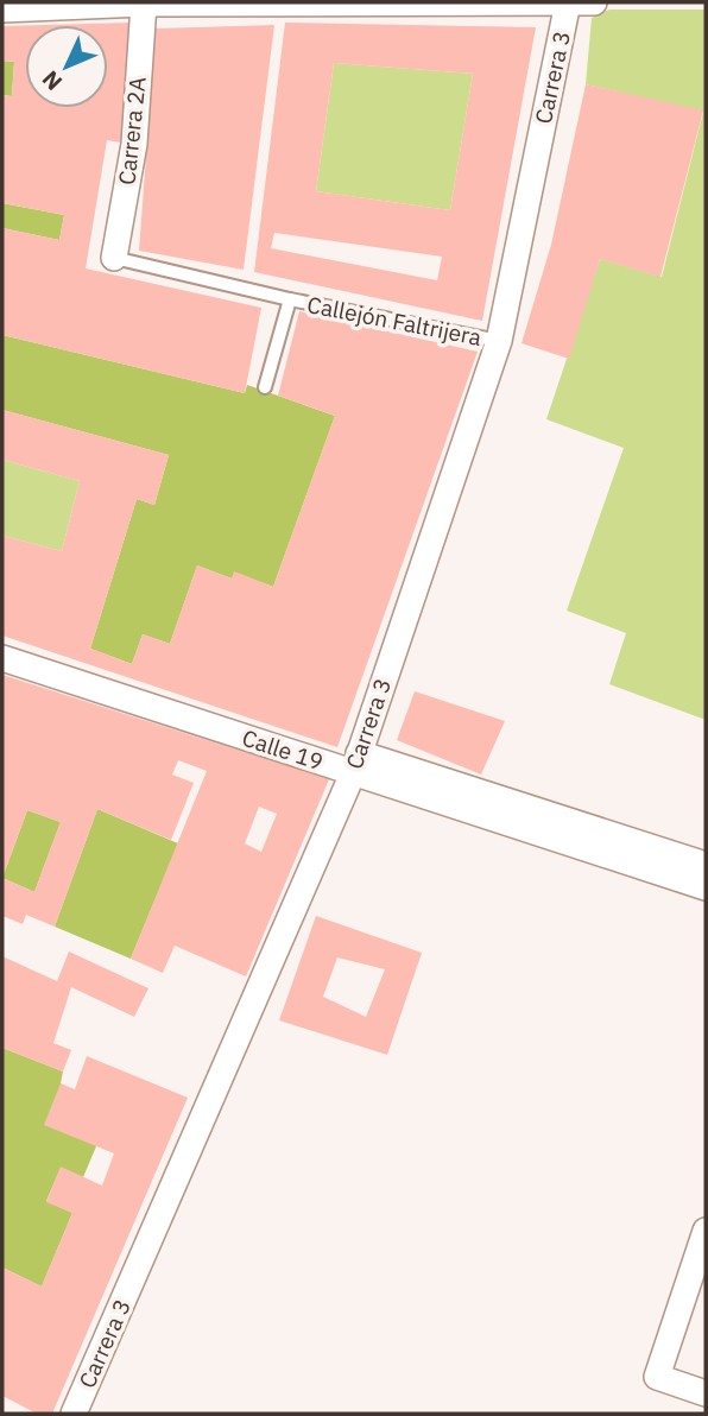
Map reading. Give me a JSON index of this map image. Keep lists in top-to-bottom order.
{
  "streets": {
    "street": ["Carrera 3", "Carrera 2A", "Calle 19"],
    "lane": ["Callejón Faltrijera"]
  },
  "crossings": [
    ["Carrera 3", "Callejón Faltrijera"],
    ["Carrera 3", "Calle 19"],
    ["Carrera 2A", "Callejón Faltrijera"]
  ],
  "north": "bottom left"
}
